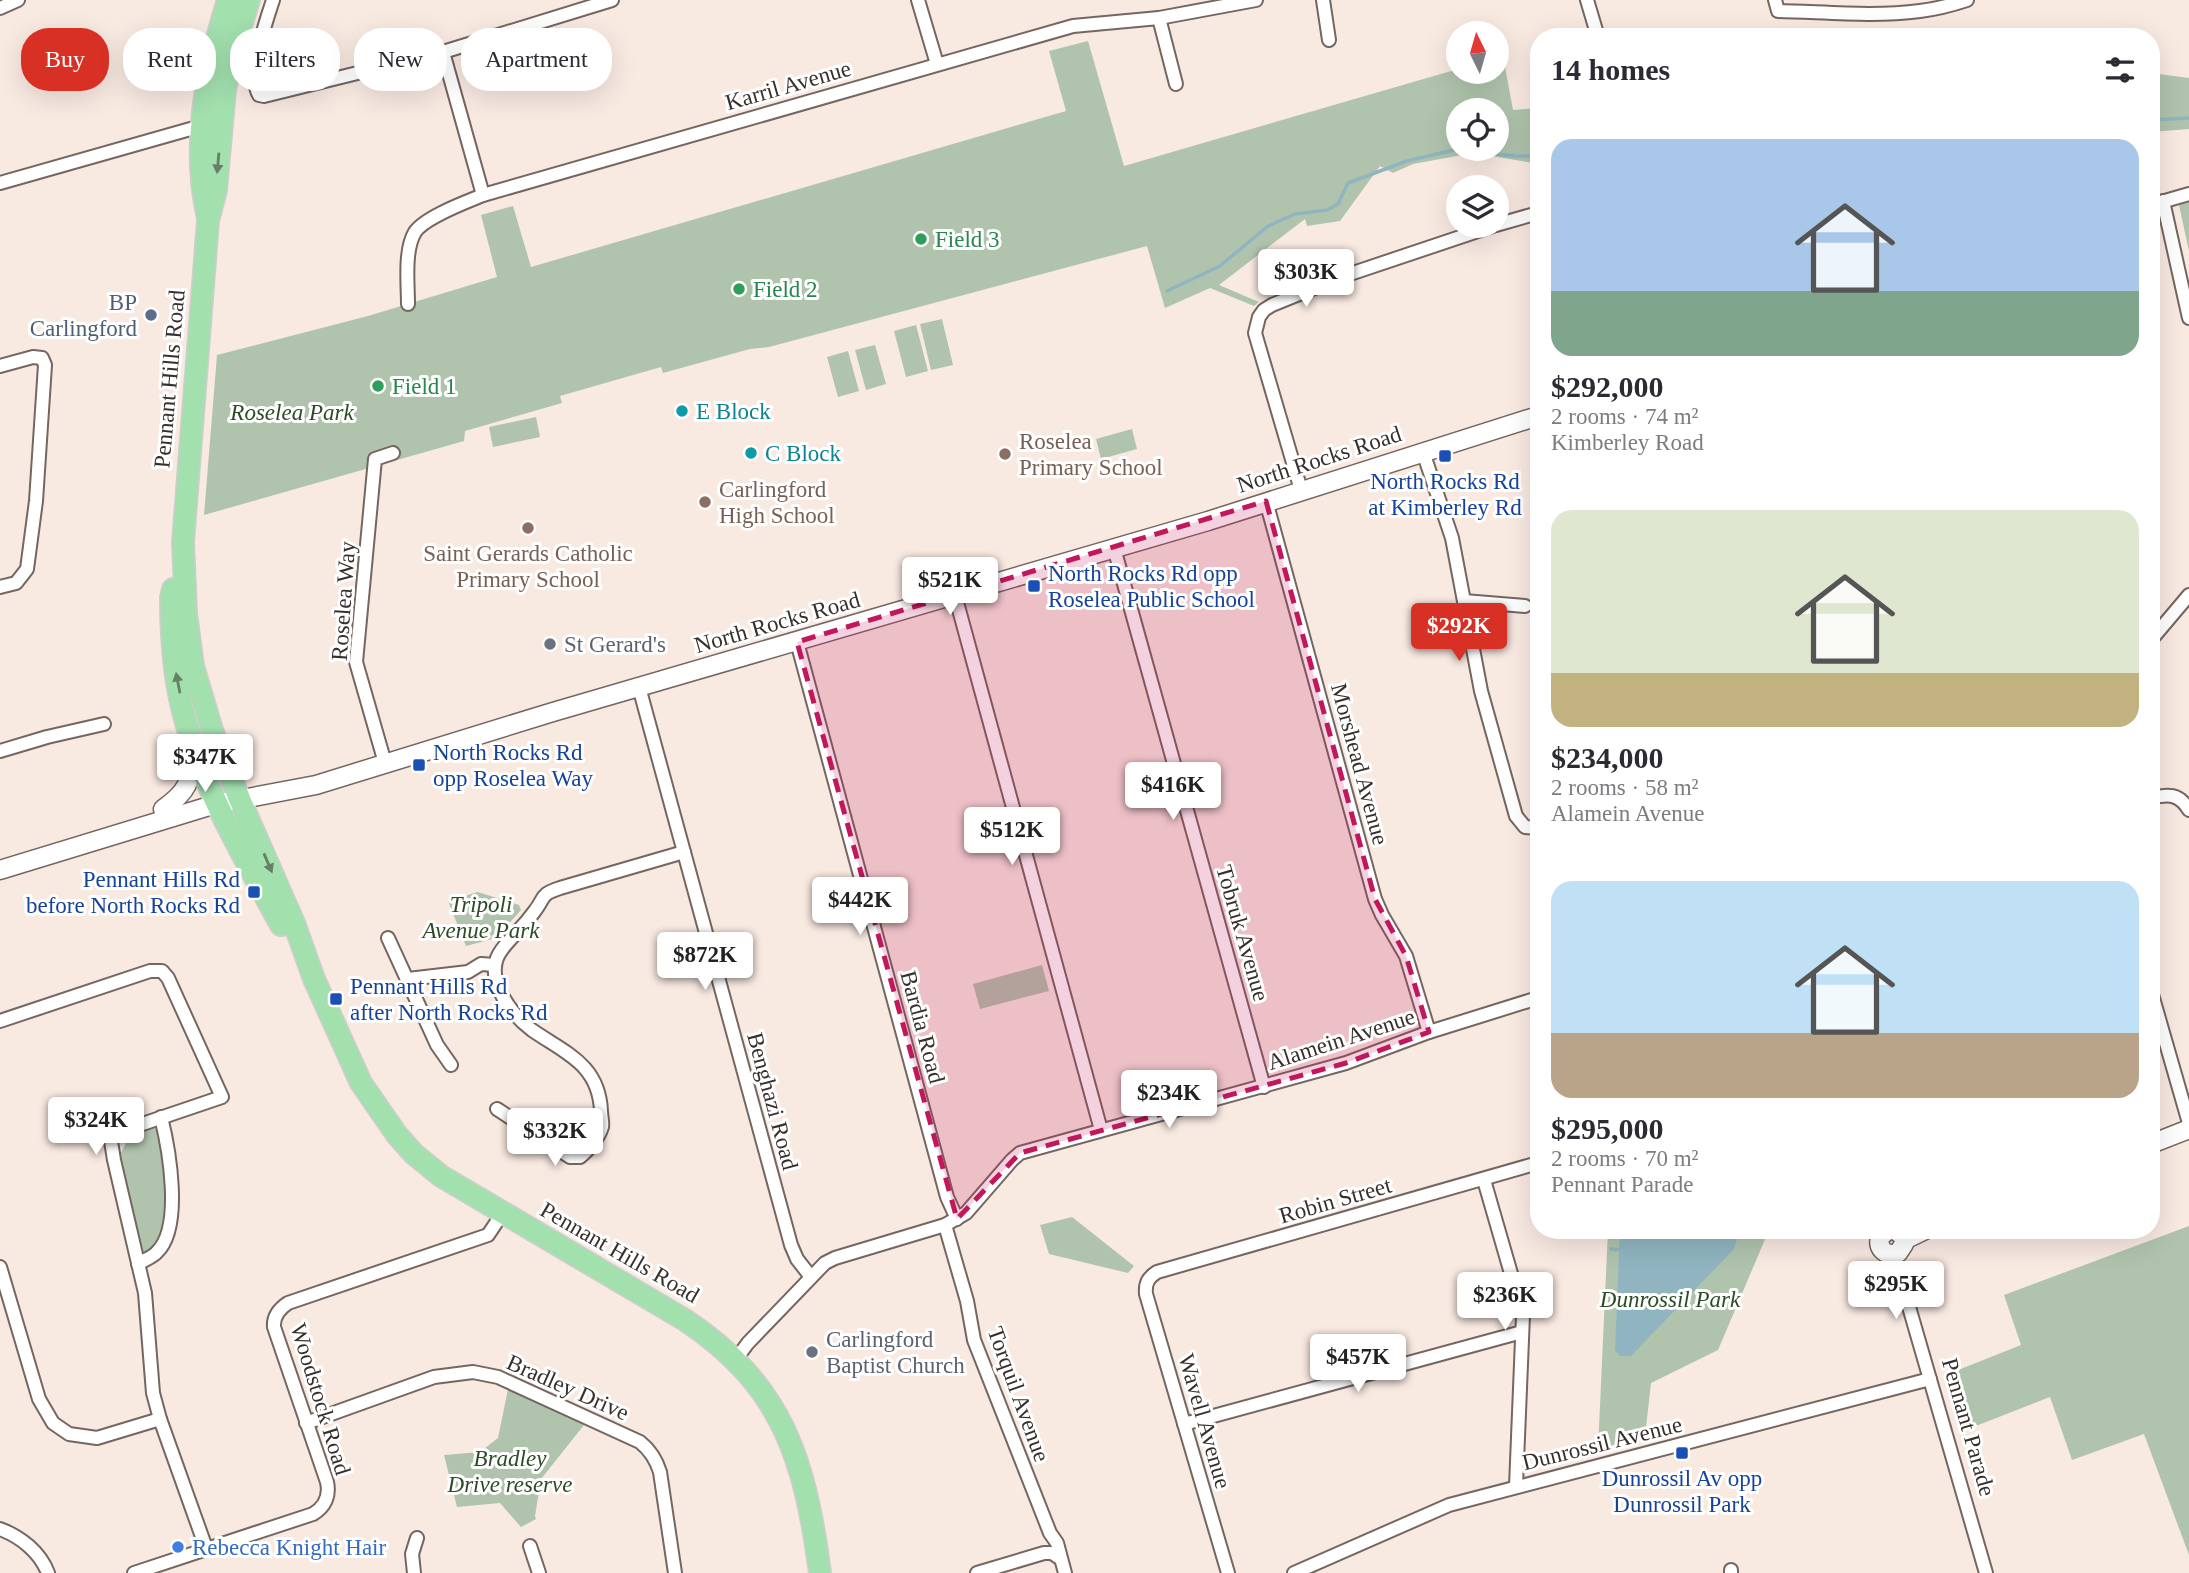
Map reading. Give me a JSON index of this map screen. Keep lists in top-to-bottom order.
{
  "streets": {
    "highway": ["Pennant Hills Road"],
    "street": [
      "Karril Avenue",
      "North Rocks Road",
      "Roselea Way",
      "Morshead Avenue",
      "Tobruk Avenue",
      "Bardia Road",
      "Alamein Avenue",
      "Benghazi Road",
      "Robin Street",
      "Bradley Drive",
      "Torquil Avenue",
      "Woodstock Road",
      "Wavell Avenue",
      "Pennant Parade",
      "Dunrossil Avenue"
    ]
  },
  "crossings": [
    ["Pennant Hills Road", "North Rocks Road"],
    ["Pennant Hills Road", "Alamein Avenue"],
    ["Pennant Hills Road", "Woodstock Road"],
    ["North Rocks Road", "Roselea Way"],
    ["North Rocks Road", "Morshead Avenue"],
    ["North Rocks Road", "Tobruk Avenue"],
    ["North Rocks Road", "Bardia Road"],
    ["North Rocks Road", "Benghazi Road"],
    ["Morshead Avenue", "Alamein Avenue"],
    ["Tobruk Avenue", "Alamein Avenue"],
    ["Bardia Road", "Alamein Avenue"],
    ["Bardia Road", "Torquil Avenue"],
    ["Alamein Avenue", "Benghazi Road"],
    ["Alamein Avenue", "Torquil Avenue"],
    ["Robin Street", "Wavell Avenue"],
    ["Bradley Drive", "Woodstock Road"],
    ["Pennant Parade", "Dunrossil Avenue"]
  ],
  "parks": [
    "Roselea Park",
    "Tripoli Avenue Park",
    "Dunrossil Park",
    "Bradley Drive reserve"
  ],
  "places": {
    "other": [
      "Field 3",
      "Field 2",
      "BP Carlingford",
      "Field 1",
      "E Block",
      "C Block",
      "Roselea Primary School",
      "Carlingford High School",
      "Saint Gerards Catholic Primary School",
      "St Gerard's",
      "Carlingford Baptist Church",
      "Rebecca Knight Hair"
    ],
    "transit": [
      "North Rocks Rd at Kimberley Rd",
      "North Rocks Rd opp Roselea Public School",
      "North Rocks Rd opp Roselea Way",
      "Pennant Hills Rd before North Rocks Rd",
      "Pennant Hills Rd after North Rocks Rd",
      "Dunrossil Av opp Dunrossil Park"
    ]
  },
  "north": "top",
  "page": {
    "chip": [
      "Buy",
      "Rent",
      "Filters",
      "New",
      "Apartment"
    ],
    "heading": "14 homes",
    "list": [
      {
        "name": "$292,000",
        "note": "2 rooms · 74 m² · Kimberley Road"
      },
      {
        "name": "$234,000",
        "note": "2 rooms · 58 m² · Alamein Avenue"
      },
      {
        "name": "$295,000",
        "note": "2 rooms · 70 m² · Pennant Parade"
      }
    ],
    "price": [
      "$303K",
      "$521K",
      "$292K",
      "$347K",
      "$416K",
      "$512K",
      "$442K",
      "$872K",
      "$234K",
      "$324K",
      "$332K",
      "$295K",
      "$236K",
      "$457K"
    ]
  }
}
